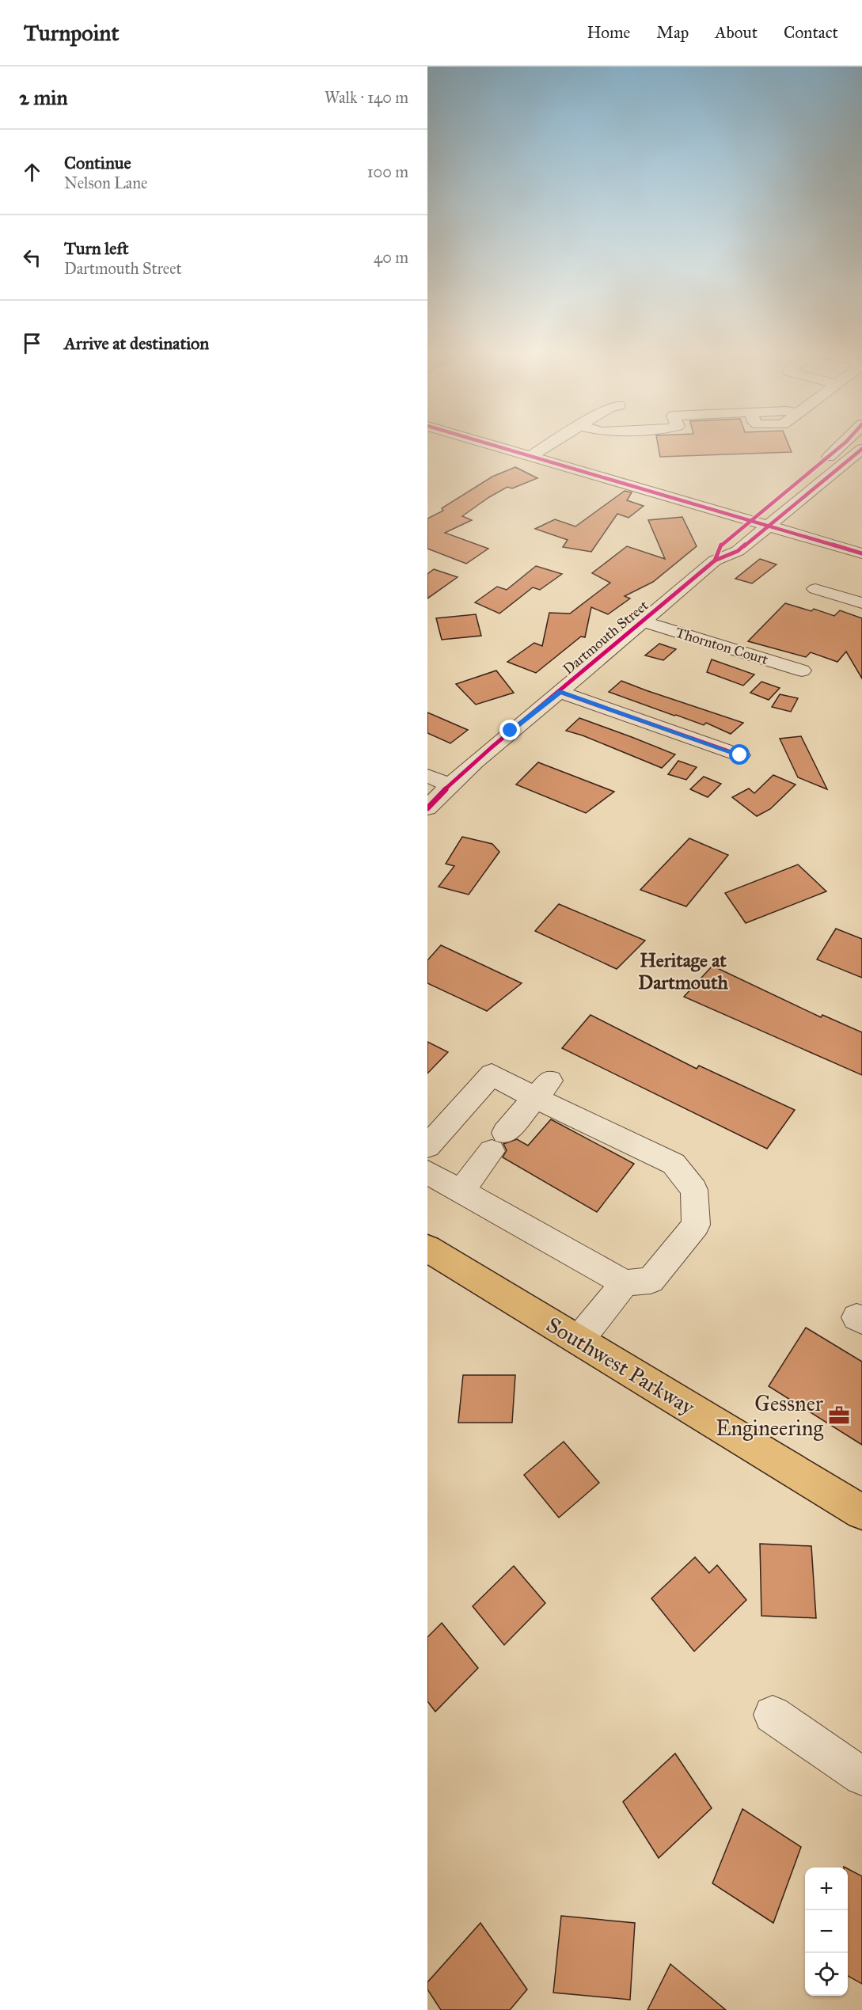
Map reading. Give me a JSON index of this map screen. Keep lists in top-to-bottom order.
{
  "streets": {
    "main road": ["Southwest Parkway"],
    "street": ["Dartmouth Street", "Thornton Court"]
  },
  "crossings": [
    ["Dartmouth Street", "Thornton Court"]
  ],
  "districts": ["Heritage at Dartmouth"],
  "places": {
    "office": ["Gessner Engineering"]
  },
  "page": {
    "header": "Turnpoint",
    "nav": [
      "Home",
      "Map",
      "About",
      "Contact"
    ],
    "heading": ["2 min", "Walk · 140 m"],
    "list": [
      ["Continue", "Nelson Lane", "100 m"],
      ["Turn left", "Dartmouth Street", "40 m"],
      "Arrive at destination"
    ],
    "map_buttons": ["+", "−"]
  }
}
